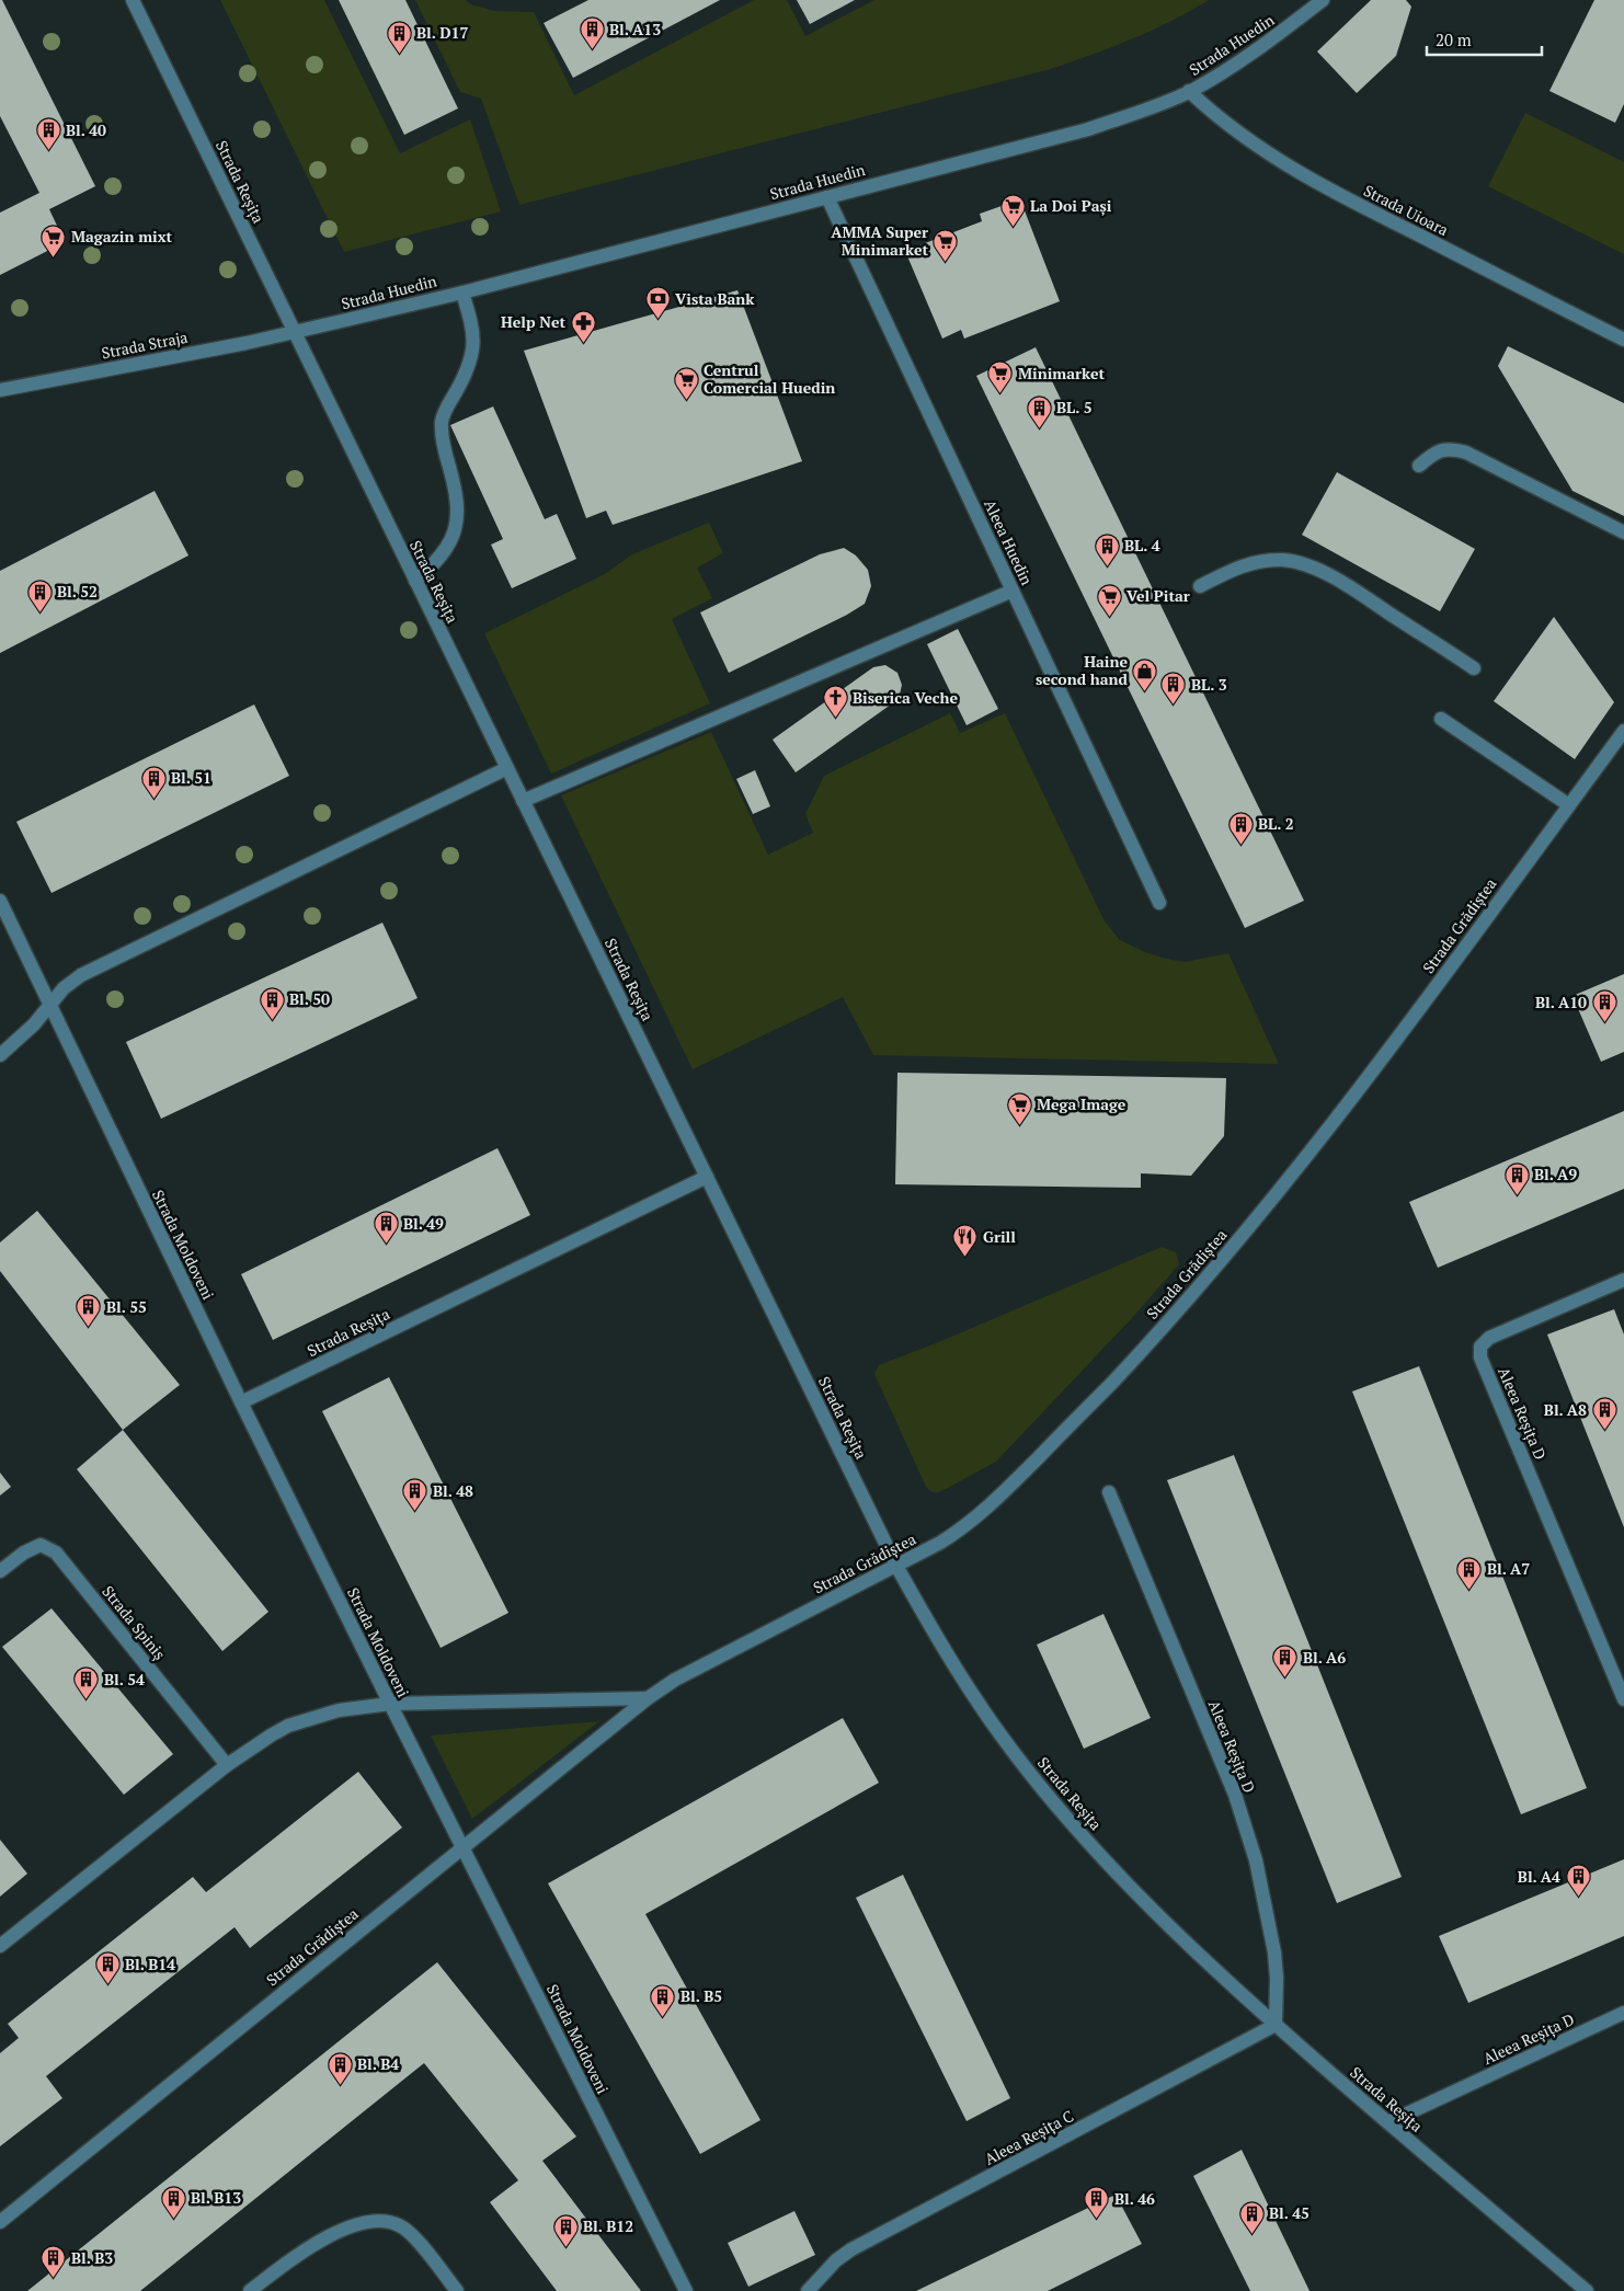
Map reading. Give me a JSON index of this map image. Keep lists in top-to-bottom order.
{
  "streets": {
    "street": [
      "Strada Huedin",
      "Strada Reșița",
      "Strada Uioara",
      "Strada Straja",
      "Aleea Huedin",
      "Strada Grădiștea",
      "Strada Moldoveni",
      "Aleea Reșița D",
      "Strada Spiniș",
      "Aleea Reșița C"
    ]
  },
  "crossings": [
    ["Strada Huedin", "Strada Reșița"],
    ["Strada Huedin", "Strada Uioara"],
    ["Strada Huedin", "Strada Straja"],
    ["Strada Huedin", "Aleea Huedin"],
    ["Strada Reșița", "Strada Straja"],
    ["Strada Reșița", "Strada Grădiștea"],
    ["Strada Reșița", "Strada Moldoveni"],
    ["Strada Reșița", "Aleea Reșița D"],
    ["Strada Reșița", "Aleea Reșița C"],
    ["Strada Grădiștea", "Strada Moldoveni"],
    ["Aleea Reșița D", "Aleea Reșița C"]
  ],
  "places": {
    "building": [
      "Bl. A13",
      "Bl. D17",
      "Bl. 40",
      "BL. 5",
      "BL. 4",
      "Bl. 52",
      "BL. 3",
      "Bl. 51",
      "BL. 2",
      "Bl. 50",
      "Bl. A10",
      "Bl. A9",
      "Bl. 49",
      "Bl. 55",
      "Bl. A8",
      "Bl. 48",
      "Bl. A7",
      "Bl. A6",
      "Bl. 54",
      "Bl. A4",
      "Bl. B14",
      "Bl. B5",
      "Bl. B4",
      "Bl. B13",
      "Bl. 46",
      "Bl. 45",
      "Bl. B12",
      "Bl. B3"
    ],
    "supermarket": [
      "La Doi Pași",
      "Magazin mixt",
      "AMMA Super Minimarket",
      "Minimarket",
      "Centrul Comercial Huedin",
      "Vel Pitar",
      "Mega Image"
    ],
    "bank": ["Vista Bank"],
    "pharmacy": ["Help Net"],
    "shop": ["Haine second hand"],
    "church": ["Biserica Veche"],
    "restaurant": ["Grill"]
  },
  "scale_bar": "20 m"
}
